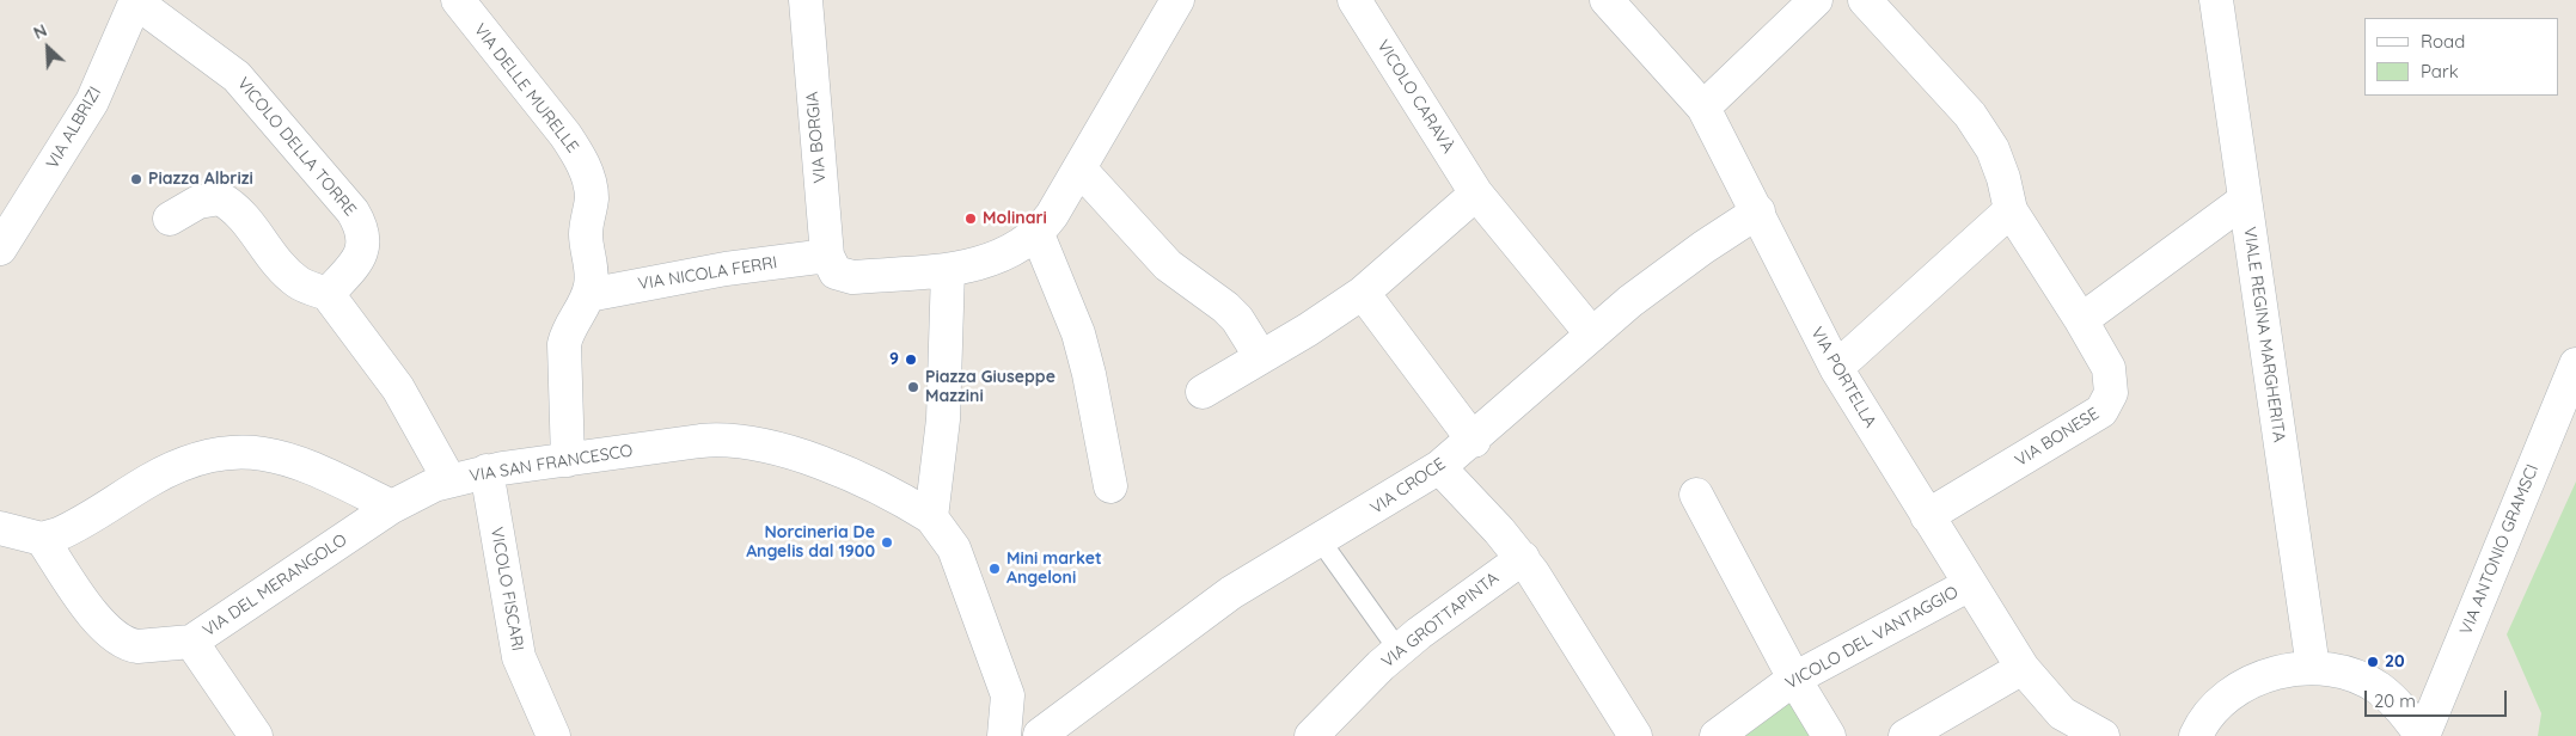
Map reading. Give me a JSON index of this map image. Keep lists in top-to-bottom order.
{
  "streets": {
    "street": [
      "VIA DELLE MURELLE",
      "VICOLO CARAVÀ",
      "VIA ALBRIZI",
      "VIA BORGIA",
      "VICOLO DELLA TORRE",
      "VIA NICOLA FERRI",
      "VIALE REGINA MARGHERITA",
      "VIA PORTELLA",
      "VIA BONESE",
      "VIA SAN FRANCESCO",
      "VIA CROCE",
      "VIA ANTONIO GRAMSCI",
      "VIA DEL MERANGOLO",
      "VICOLO FISCARI",
      "VIA GROTTAPINTA",
      "VICOLO DEL VANTAGGIO"
    ]
  },
  "crossings": [
    ["VIA DELLE MURELLE", "VIA NICOLA FERRI"],
    ["VIA DELLE MURELLE", "VIA SAN FRANCESCO"],
    ["VICOLO CARAVÀ", "VIA CROCE"],
    ["VIA ALBRIZI", "VICOLO DELLA TORRE"],
    ["VIA BORGIA", "VIA NICOLA FERRI"],
    ["VIA PORTELLA", "VIA BONESE"],
    ["VIA PORTELLA", "VIA CROCE"],
    ["VIA PORTELLA", "VICOLO DEL VANTAGGIO"],
    ["VIA SAN FRANCESCO", "VIA DEL MERANGOLO"],
    ["VIA SAN FRANCESCO", "VICOLO FISCARI"]
  ],
  "places": [
    "Piazza Albrizi",
    "Molinari",
    "9",
    "Piazza Giuseppe Mazzini",
    "Norcineria De Angelis dal 1900",
    "Mini market Angeloni",
    "20"
  ],
  "legend": ["Road", "Park"],
  "scale_bar": "20 m",
  "north": "top left"
}
